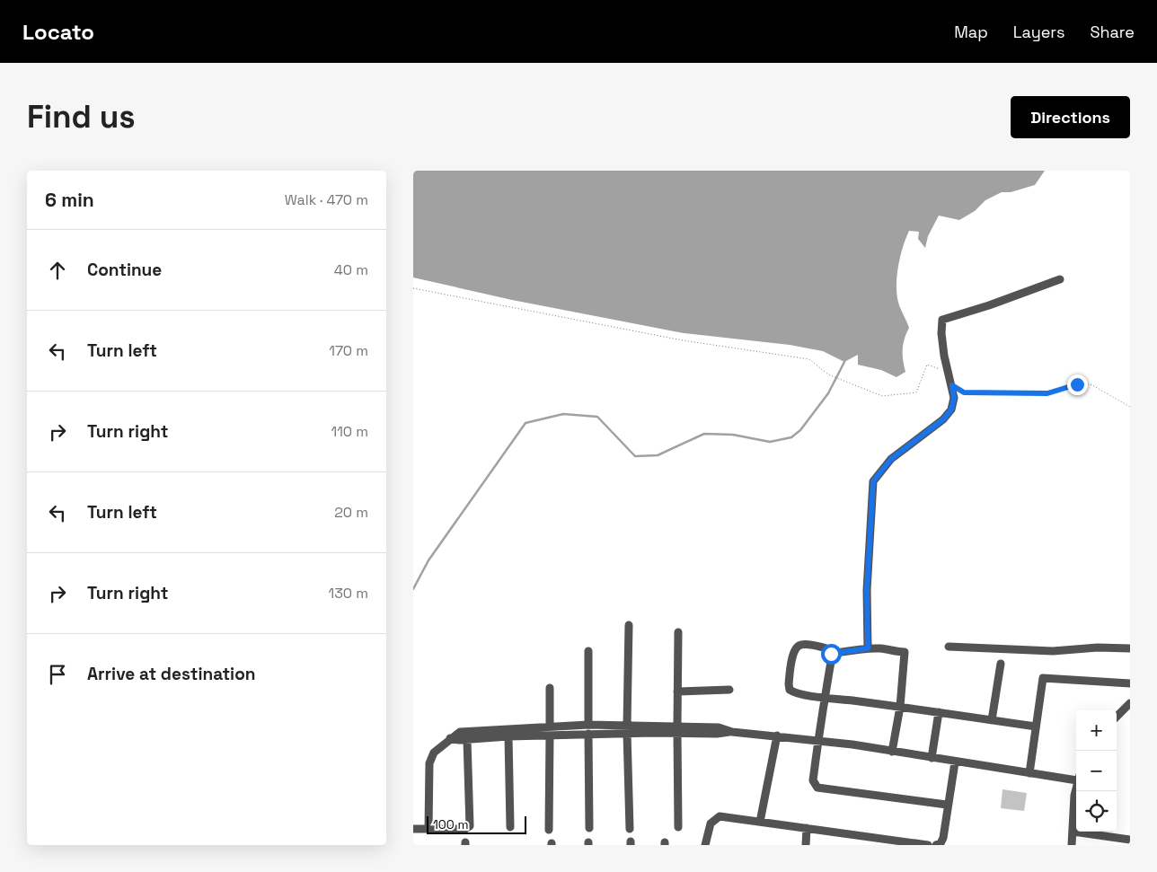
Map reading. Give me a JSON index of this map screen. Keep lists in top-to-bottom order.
{
  "scale_bar": "100 m",
  "page": {
    "header": "Locato",
    "nav": ["Map", "Layers", "Share"],
    "buttons": "Directions",
    "title": "Find us",
    "heading": ["6 min", "Walk · 470 m"],
    "list": [
      ["Continue", "40 m"],
      ["Turn left", "170 m"],
      ["Turn right", "110 m"],
      ["Turn left", "20 m"],
      ["Turn right", "130 m"],
      "Arrive at destination"
    ],
    "map_buttons": ["+", "−"],
    "scale": "100 m"
  }
}
